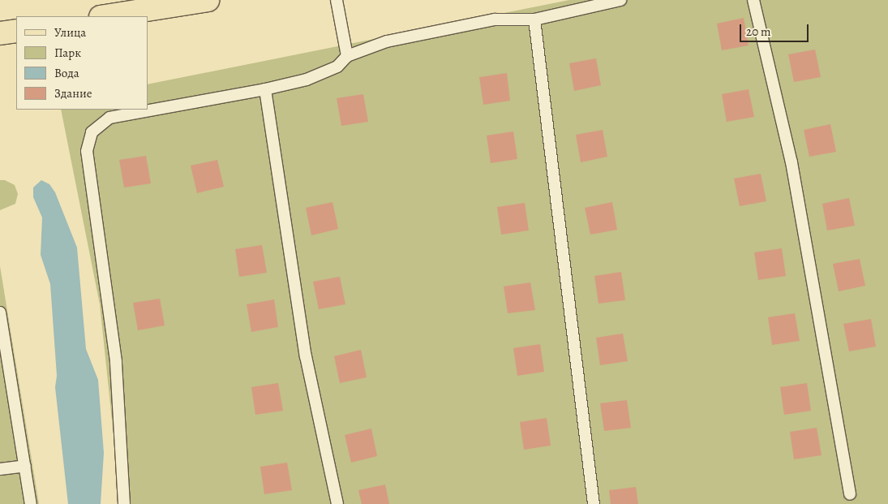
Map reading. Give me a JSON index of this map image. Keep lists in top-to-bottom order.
{
  "legend": [
    "Улица",
    "Парк",
    "Вода",
    "Здание"
  ],
  "scale_bar": "20 m"
}
